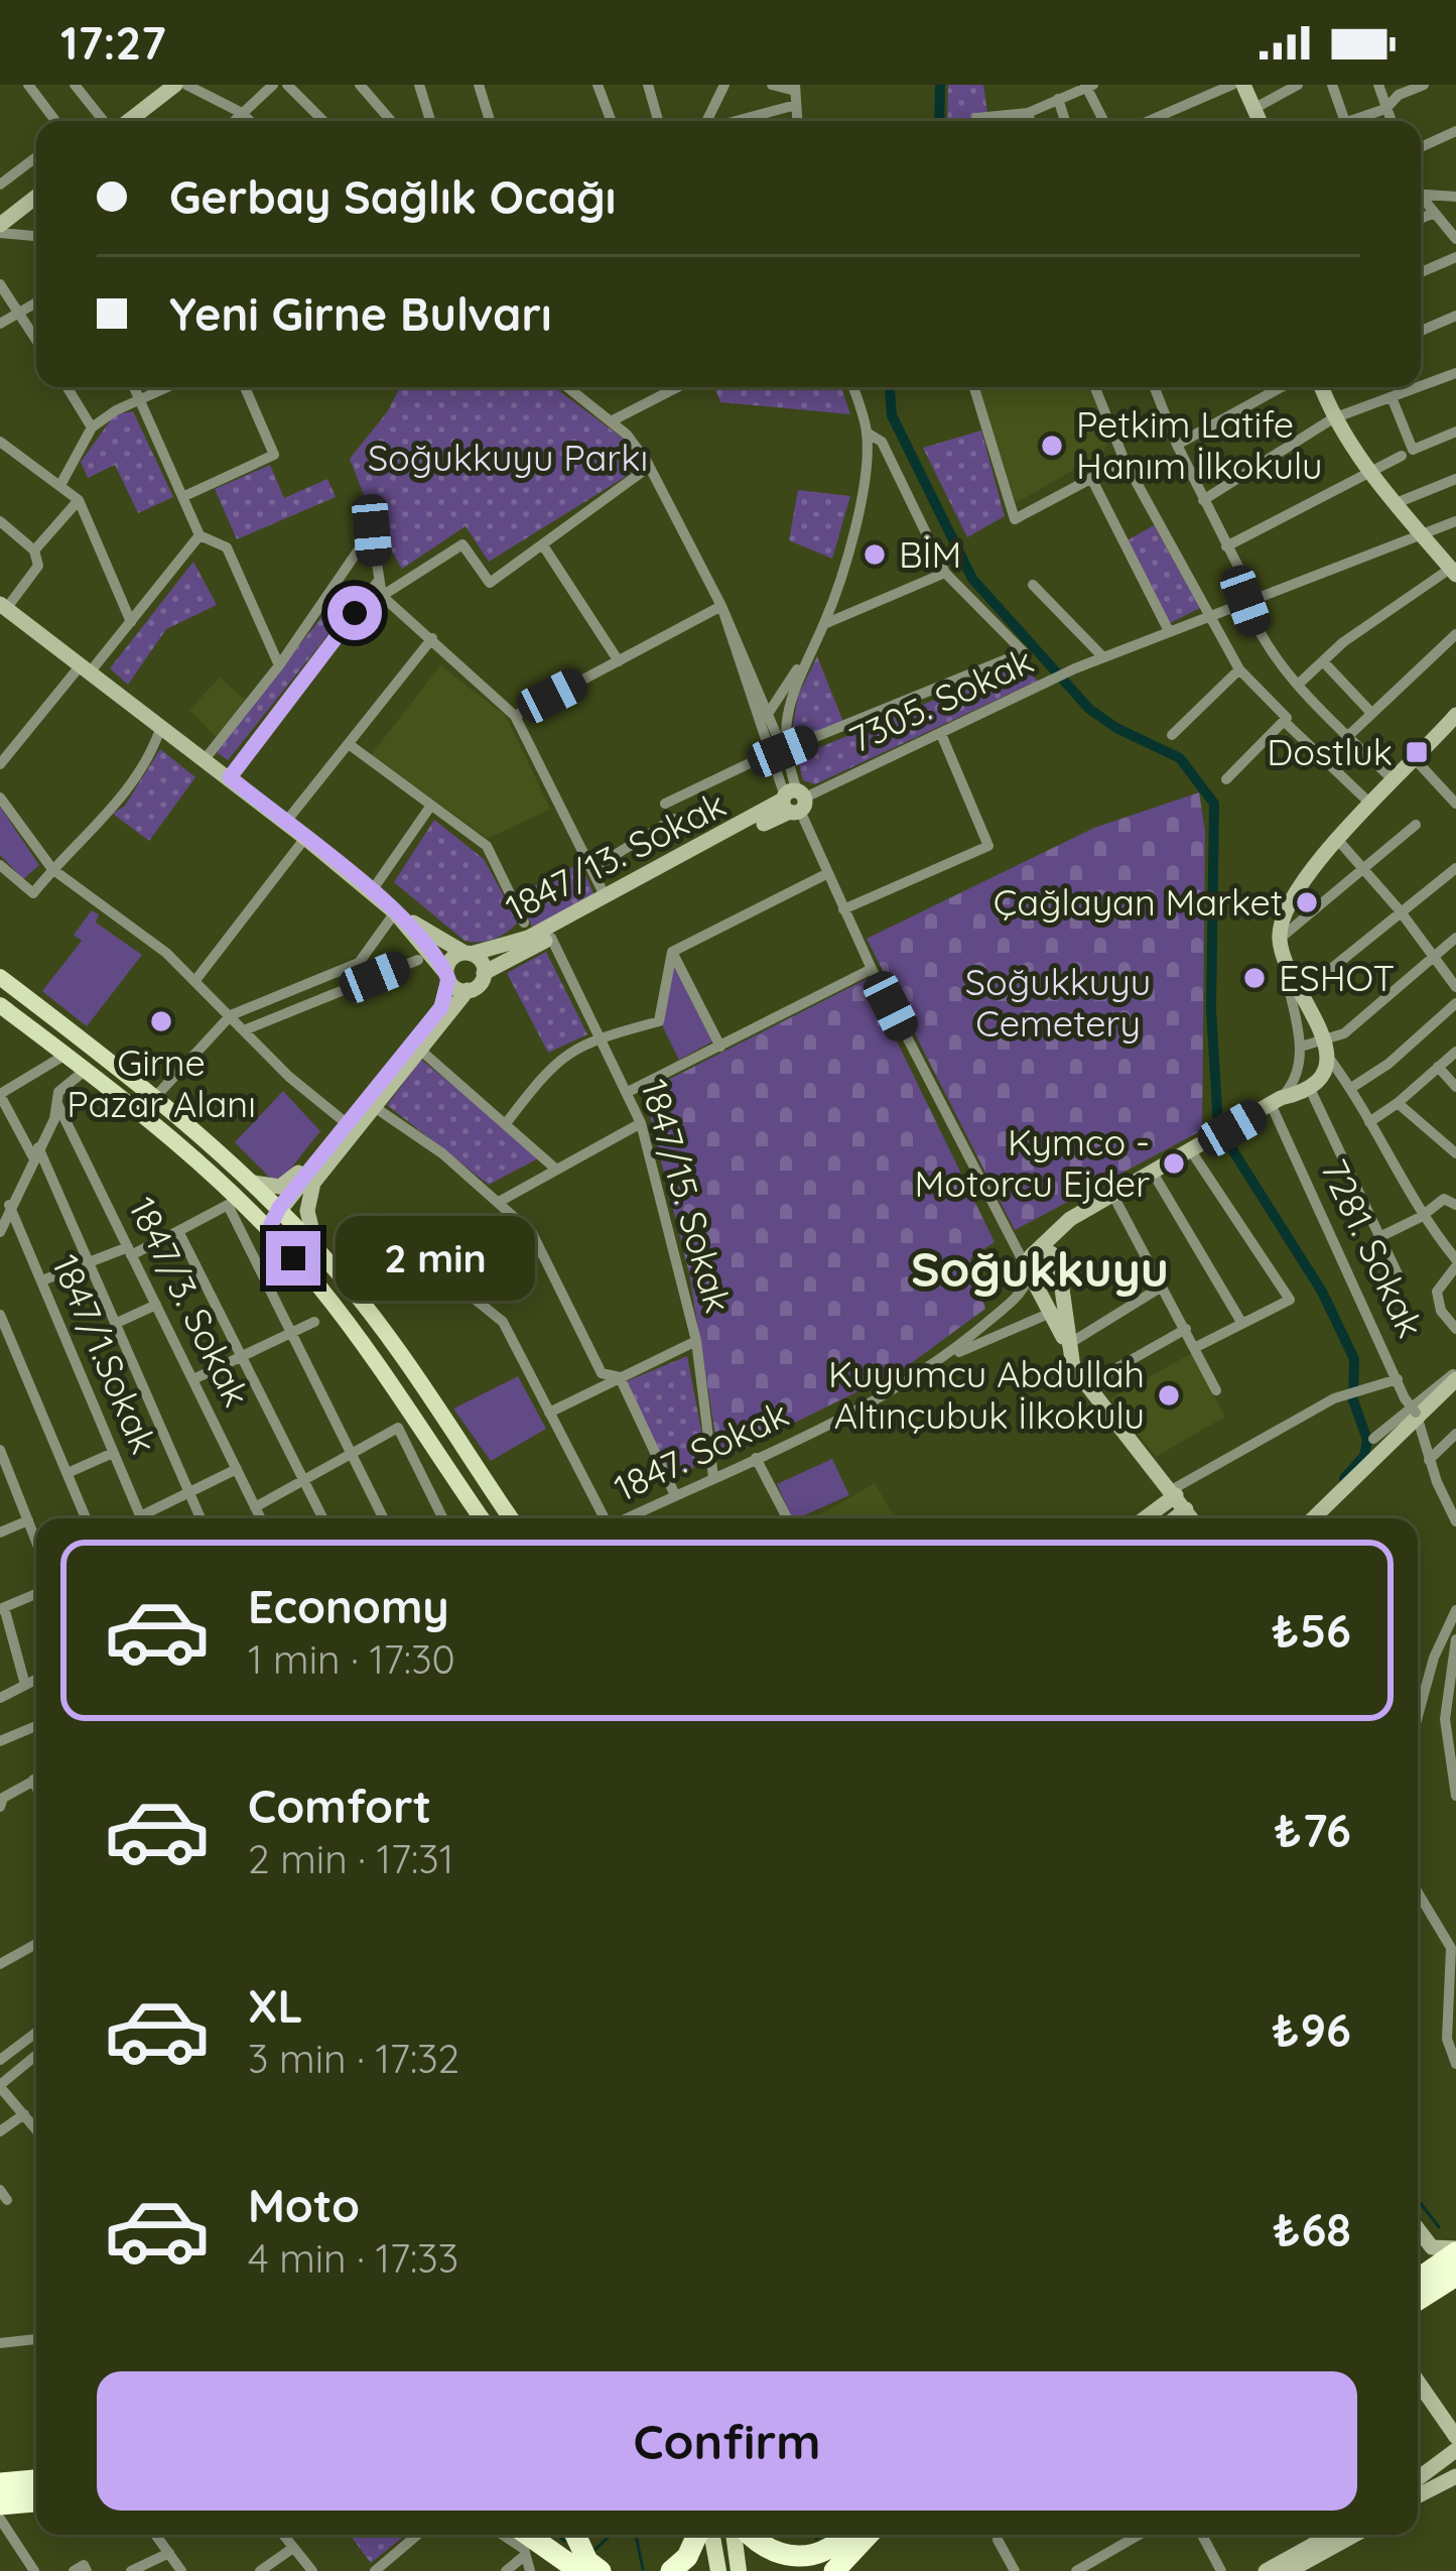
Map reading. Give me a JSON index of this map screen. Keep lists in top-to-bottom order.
{
  "streets": {
    "main road": ["1847/13. Sokak"],
    "street": [
      "7305. Sokak",
      "1847/15. Sokak",
      "7281. Sokak",
      "1847/3. Sokak",
      "1847/1.Sokak",
      "1847. Sokak"
    ]
  },
  "crossings": [
    ["7305. Sokak", "1847/13. Sokak"],
    ["1847/13. Sokak", "1847/15. Sokak"],
    ["1847/15. Sokak", "1847. Sokak"]
  ],
  "districts": ["Soğukkuyu"],
  "parks": ["Soğukkuyu Parkı", "Soğukkuyu Cemetery"],
  "places": {
    "other": [
      "Petkim Latife Hanım İlkokulu",
      "BİM",
      "Çağlayan Market",
      "ESHOT",
      "Girne Pazar Alanı",
      "Kymco - Motorcu Ejder",
      "Kuyumcu Abdullah Altınçubuk İlkokulu"
    ],
    "transit": ["Dostluk"]
  },
  "page": {
    "status": "17:27",
    "banner": ["Gerbay Sağlık Ocağı", "Yeni Girne Bulvarı"],
    "bubble": "2 min",
    "list": [
      {
        "name": "Economy",
        "note": "1 min · 17:30",
        "value": "₺56"
      },
      {
        "name": "Comfort",
        "note": "2 min · 17:31",
        "value": "₺76"
      },
      {
        "name": "XL",
        "note": "3 min · 17:32",
        "value": "₺96"
      },
      {
        "name": "Moto",
        "note": "4 min · 17:33",
        "value": "₺68"
      }
    ],
    "buttons": "Confirm"
  }
}
